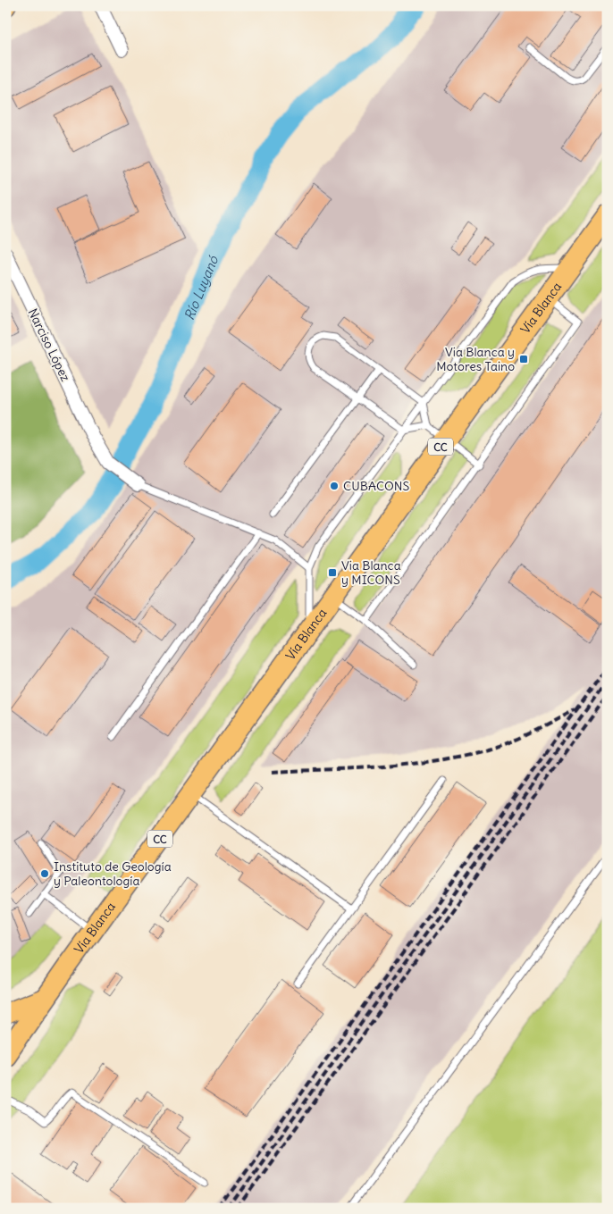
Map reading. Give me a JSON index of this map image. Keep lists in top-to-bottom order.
{
  "streets": {
    "main road": ["Vía Blanca", "CC"],
    "street": ["Narciso López"]
  },
  "water": ["Río Luyanó"],
  "places": {
    "transit": ["Via Blanca y Motores Taino", "Via Blanca y MICONS"],
    "other": ["CUBACONS", "Instituto de Geología y Paleontología"]
  }
}
